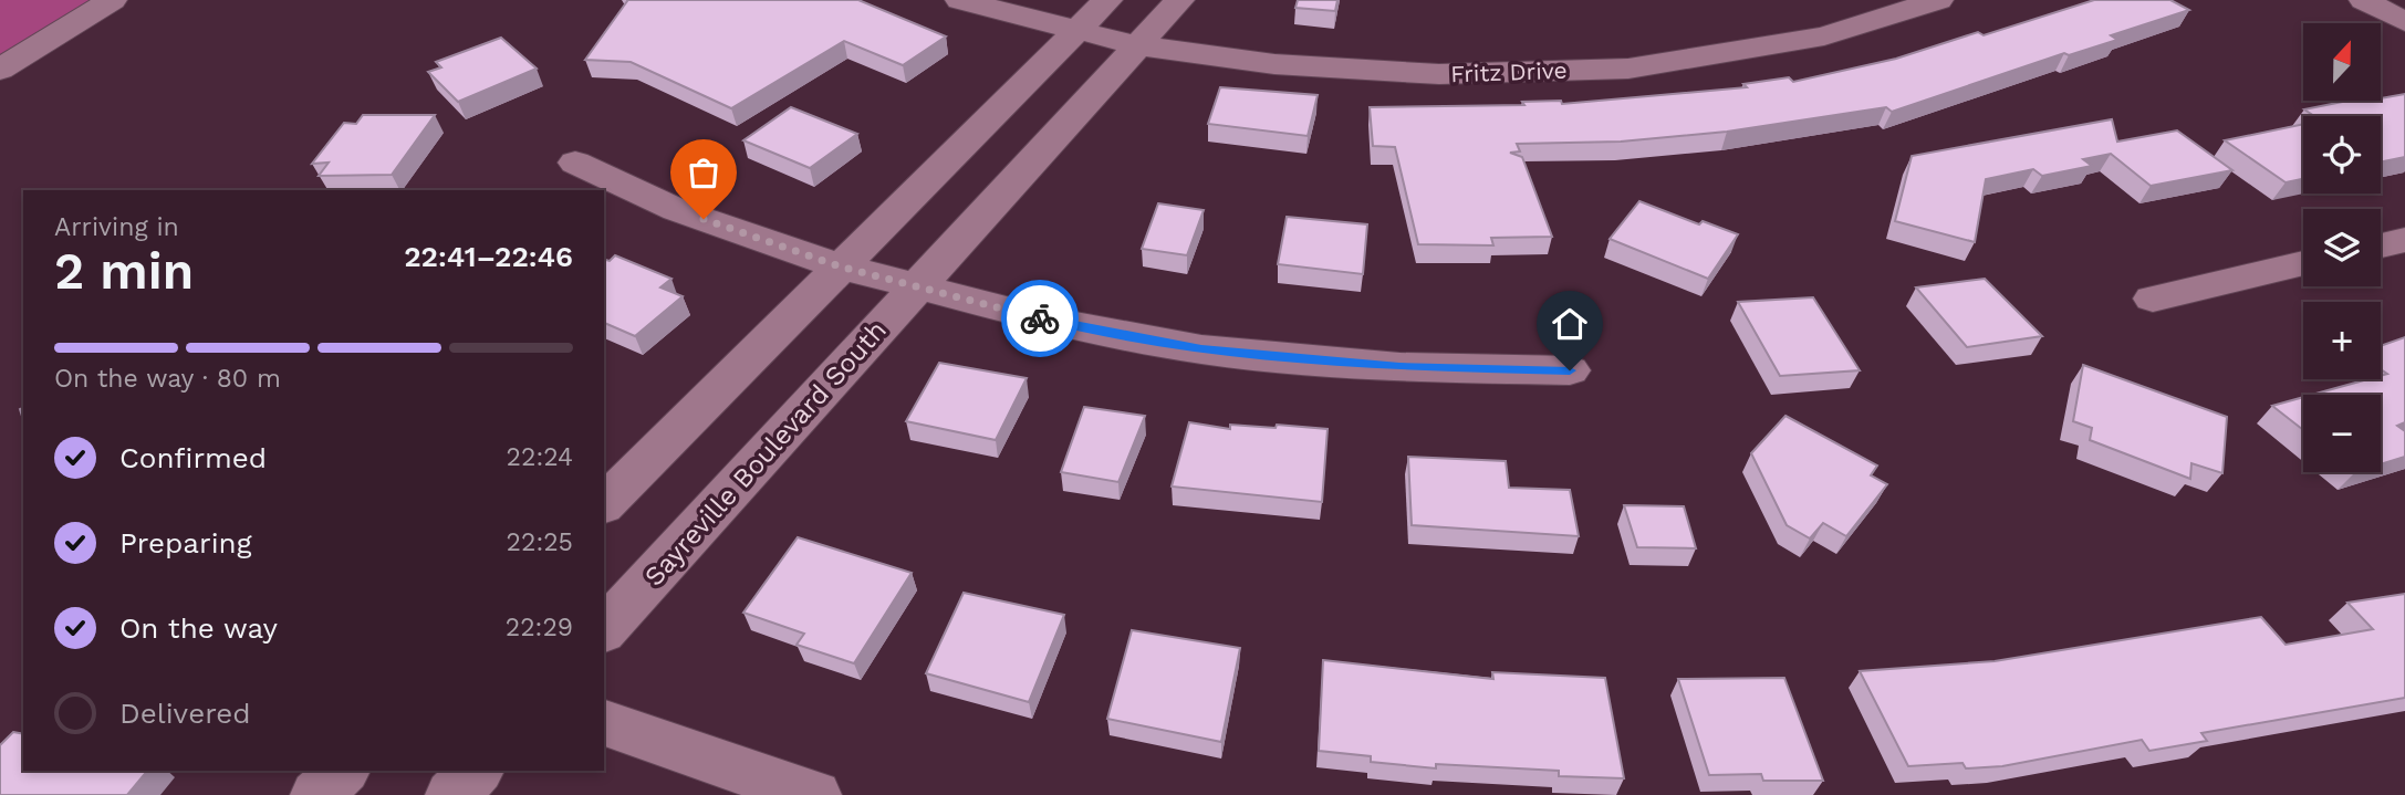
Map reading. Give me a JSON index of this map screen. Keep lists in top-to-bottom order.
{
  "streets": {
    "street": ["Fritz Drive", "Sayreville Boulevard South"]
  },
  "crossings": [
    ["Fritz Drive", "Sayreville Boulevard South"]
  ],
  "north": "top",
  "page": {
    "map_buttons": ["+", "−"],
    "heading": ["2 min", "Arriving in", "22:41–22:46"],
    "bar": "On the way · 80 m",
    "list": [
      ["Confirmed", "22:24"],
      ["Preparing", "22:25"],
      ["On the way", "22:29"],
      "Delivered"
    ]
  }
}
